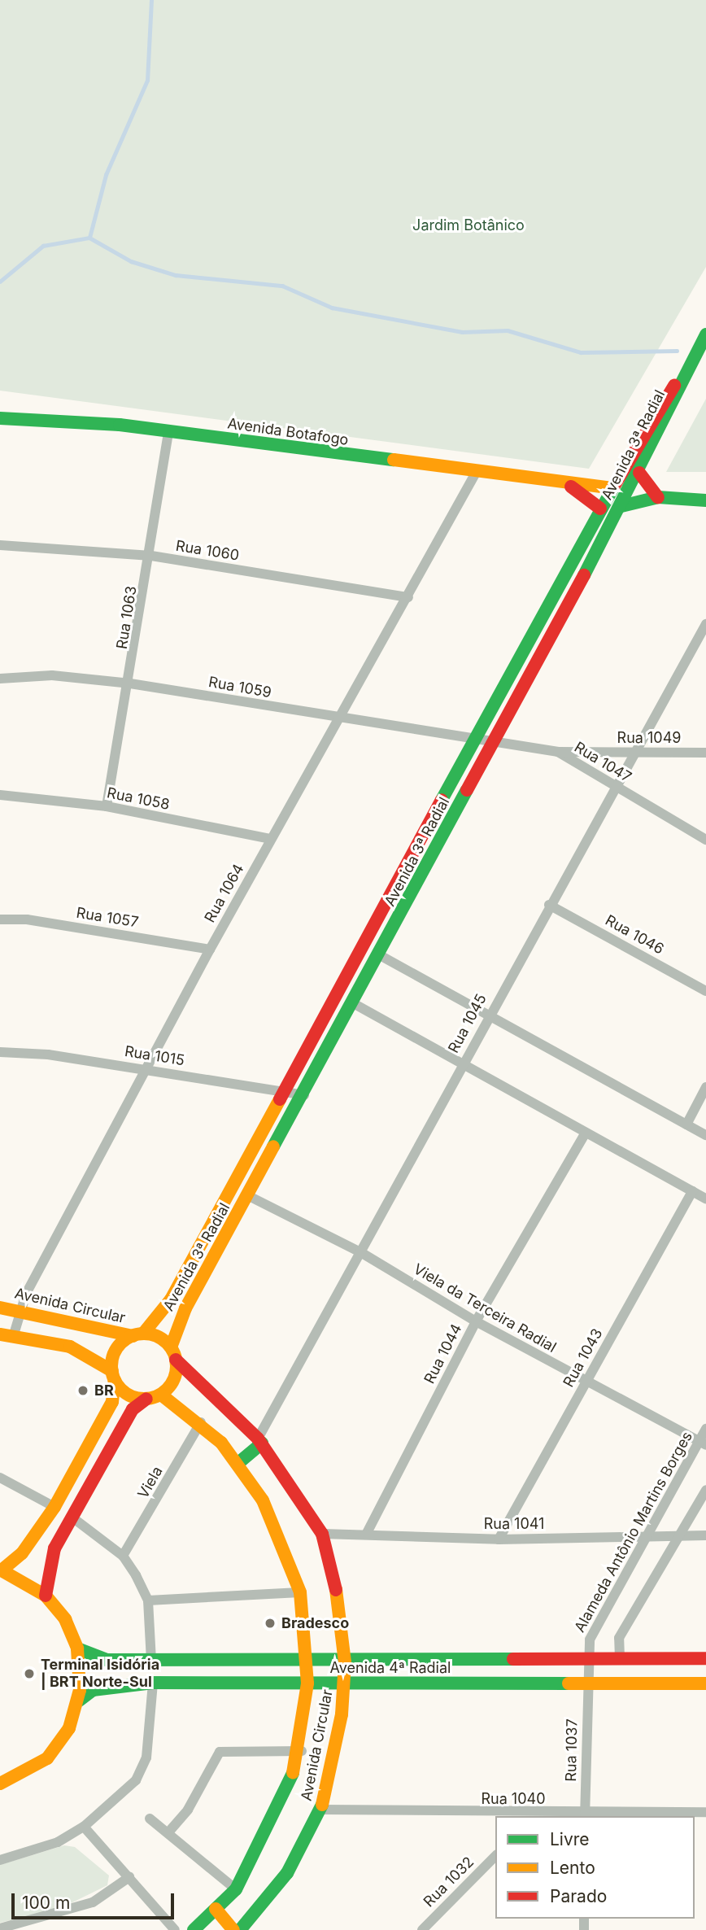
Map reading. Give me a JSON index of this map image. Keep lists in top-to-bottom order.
{
  "streets": {
    "main road": [
      "Avenida Botafogo",
      "Avenida 3ª Radial",
      "Avenida Circular",
      "Avenida 4ª Radial"
    ],
    "street": [
      "Rua 1060",
      "Rua 1063",
      "Rua 1059",
      "Rua 1049",
      "Rua 1047",
      "Rua 1058",
      "Rua 1064",
      "Rua 1057",
      "Rua 1046",
      "Rua 1045",
      "Rua 1015",
      "Viela da Terceira Radial",
      "Rua 1044",
      "Rua 1043",
      "Viela",
      "Rua 1041",
      "Alameda Antônio Martins Borges",
      "Rua 1037",
      "Rua 1040",
      "Rua 1032"
    ]
  },
  "crossings": [
    ["Avenida Botafogo", "Avenida 3ª Radial"],
    ["Avenida Botafogo", "Rua 1063"],
    ["Avenida Botafogo", "Rua 1064"],
    ["Avenida 3ª Radial", "Rua 1059"],
    ["Avenida 3ª Radial", "Rua 1047"],
    ["Avenida 3ª Radial", "Rua 1015"],
    ["Avenida 3ª Radial", "Avenida Circular"],
    ["Avenida 3ª Radial", "Viela da Terceira Radial"],
    ["Rua 1060", "Rua 1063"],
    ["Rua 1060", "Rua 1064"],
    ["Rua 1063", "Rua 1059"],
    ["Rua 1063", "Rua 1058"],
    ["Rua 1059", "Rua 1047"],
    ["Rua 1059", "Rua 1064"],
    ["Rua 1049", "Rua 1047"],
    ["Rua 1049", "Rua 1045"],
    ["Rua 1047", "Rua 1045"],
    ["Rua 1058", "Rua 1064"],
    ["Rua 1064", "Rua 1057"],
    ["Rua 1064", "Rua 1015"],
    ["Rua 1064", "Avenida Circular"],
    ["Rua 1046", "Rua 1045"],
    ["Rua 1045", "Avenida Circular"],
    ["Rua 1045", "Viela da Terceira Radial"],
    ["Avenida Circular", "Viela"],
    ["Avenida Circular", "Rua 1041"],
    ["Avenida Circular", "Avenida 4ª Radial"],
    ["Avenida Circular", "Rua 1040"],
    ["Viela da Terceira Radial", "Rua 1044"],
    ["Viela da Terceira Radial", "Rua 1043"],
    ["Viela da Terceira Radial", "Alameda Antônio Martins Borges"],
    ["Rua 1044", "Rua 1041"],
    ["Rua 1043", "Rua 1041"],
    ["Rua 1041", "Alameda Antônio Martins Borges"],
    ["Alameda Antônio Martins Borges", "Avenida 4ª Radial"],
    ["Alameda Antônio Martins Borges", "Rua 1037"],
    ["Avenida 4ª Radial", "Rua 1037"],
    ["Rua 1037", "Rua 1040"]
  ],
  "parks": ["Jardim Botânico"],
  "places": ["BR", "Bradesco", "Terminal Isidória | BRT Norte-Sul"],
  "legend": ["Livre", "Lento", "Parado"],
  "scale_bar": "100 m"
}
